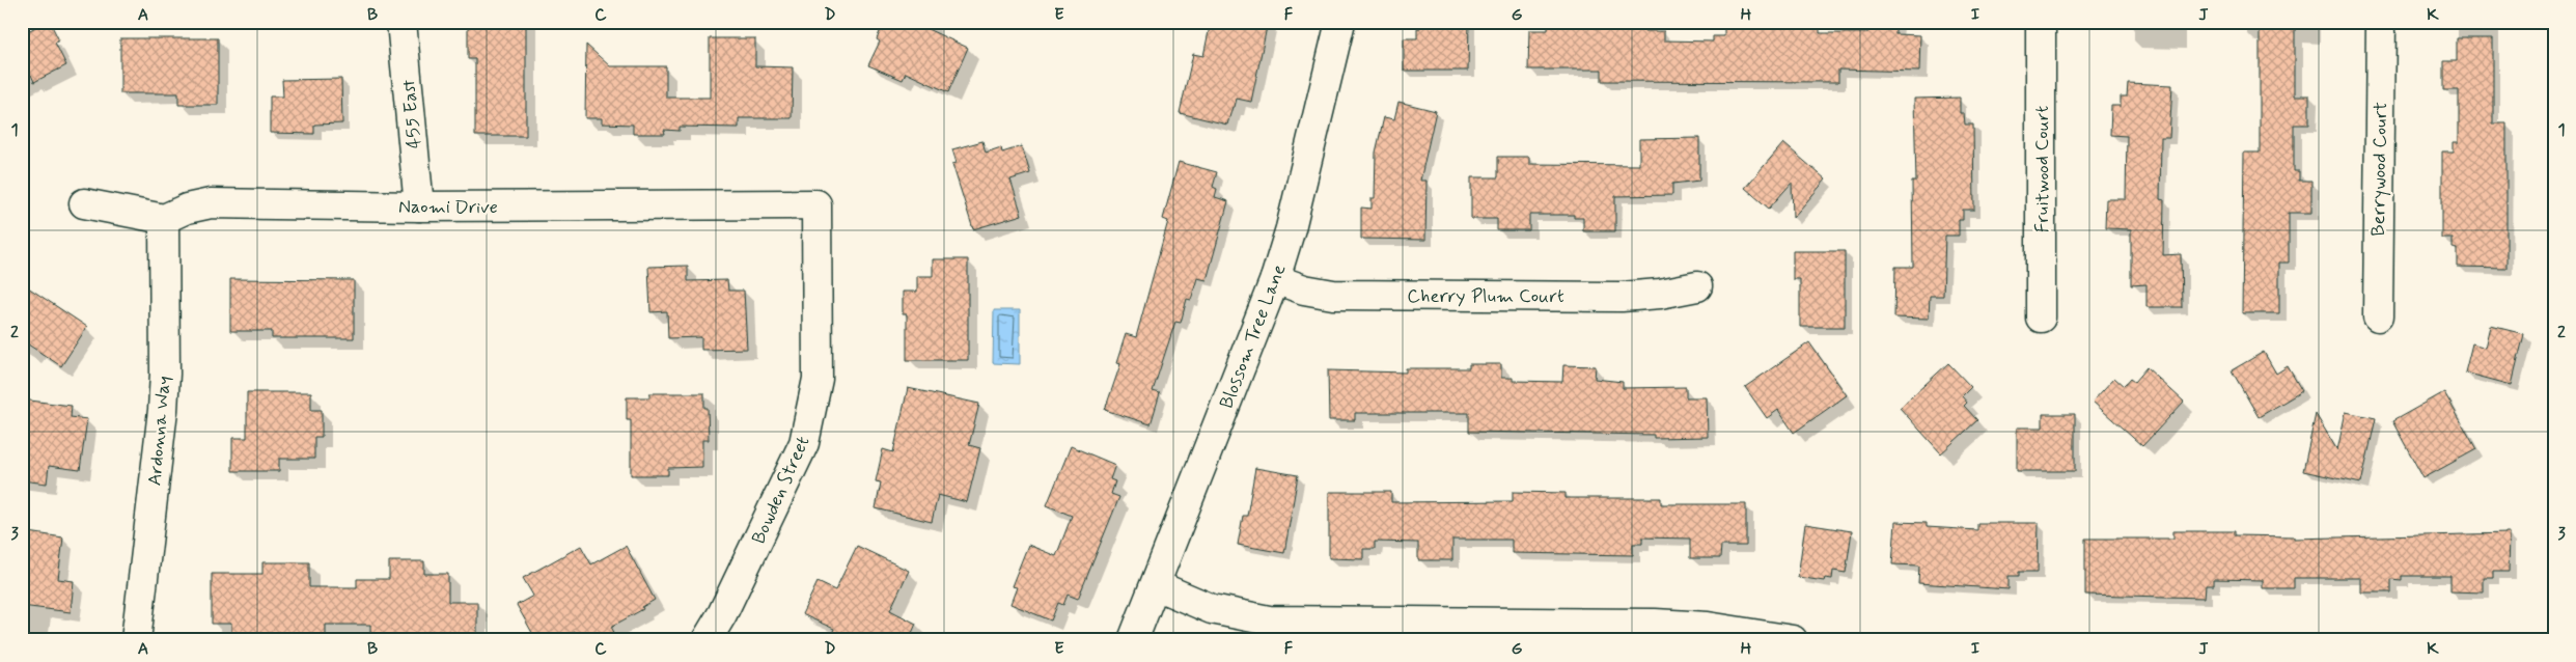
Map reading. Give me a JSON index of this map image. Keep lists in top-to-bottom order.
{
  "streets": {
    "street": [
      "455 East",
      "Fruitwood Court",
      "Berrywood Court",
      "Naomi Drive",
      "Cherry Plum Court",
      "Blossom Tree Lane",
      "Ardonna Way",
      "Bowden Street"
    ]
  },
  "crossings": [
    ["455 East", "Naomi Drive"],
    ["Naomi Drive", "Ardonna Way"],
    ["Naomi Drive", "Bowden Street"],
    ["Cherry Plum Court", "Blossom Tree Lane"]
  ],
  "grid": {
    "columns": [
      "A",
      "B",
      "C",
      "D",
      "E",
      "F",
      "G",
      "H",
      "I",
      "J",
      "K"
    ],
    "rows": ["1", "2", "3"]
  }
}
